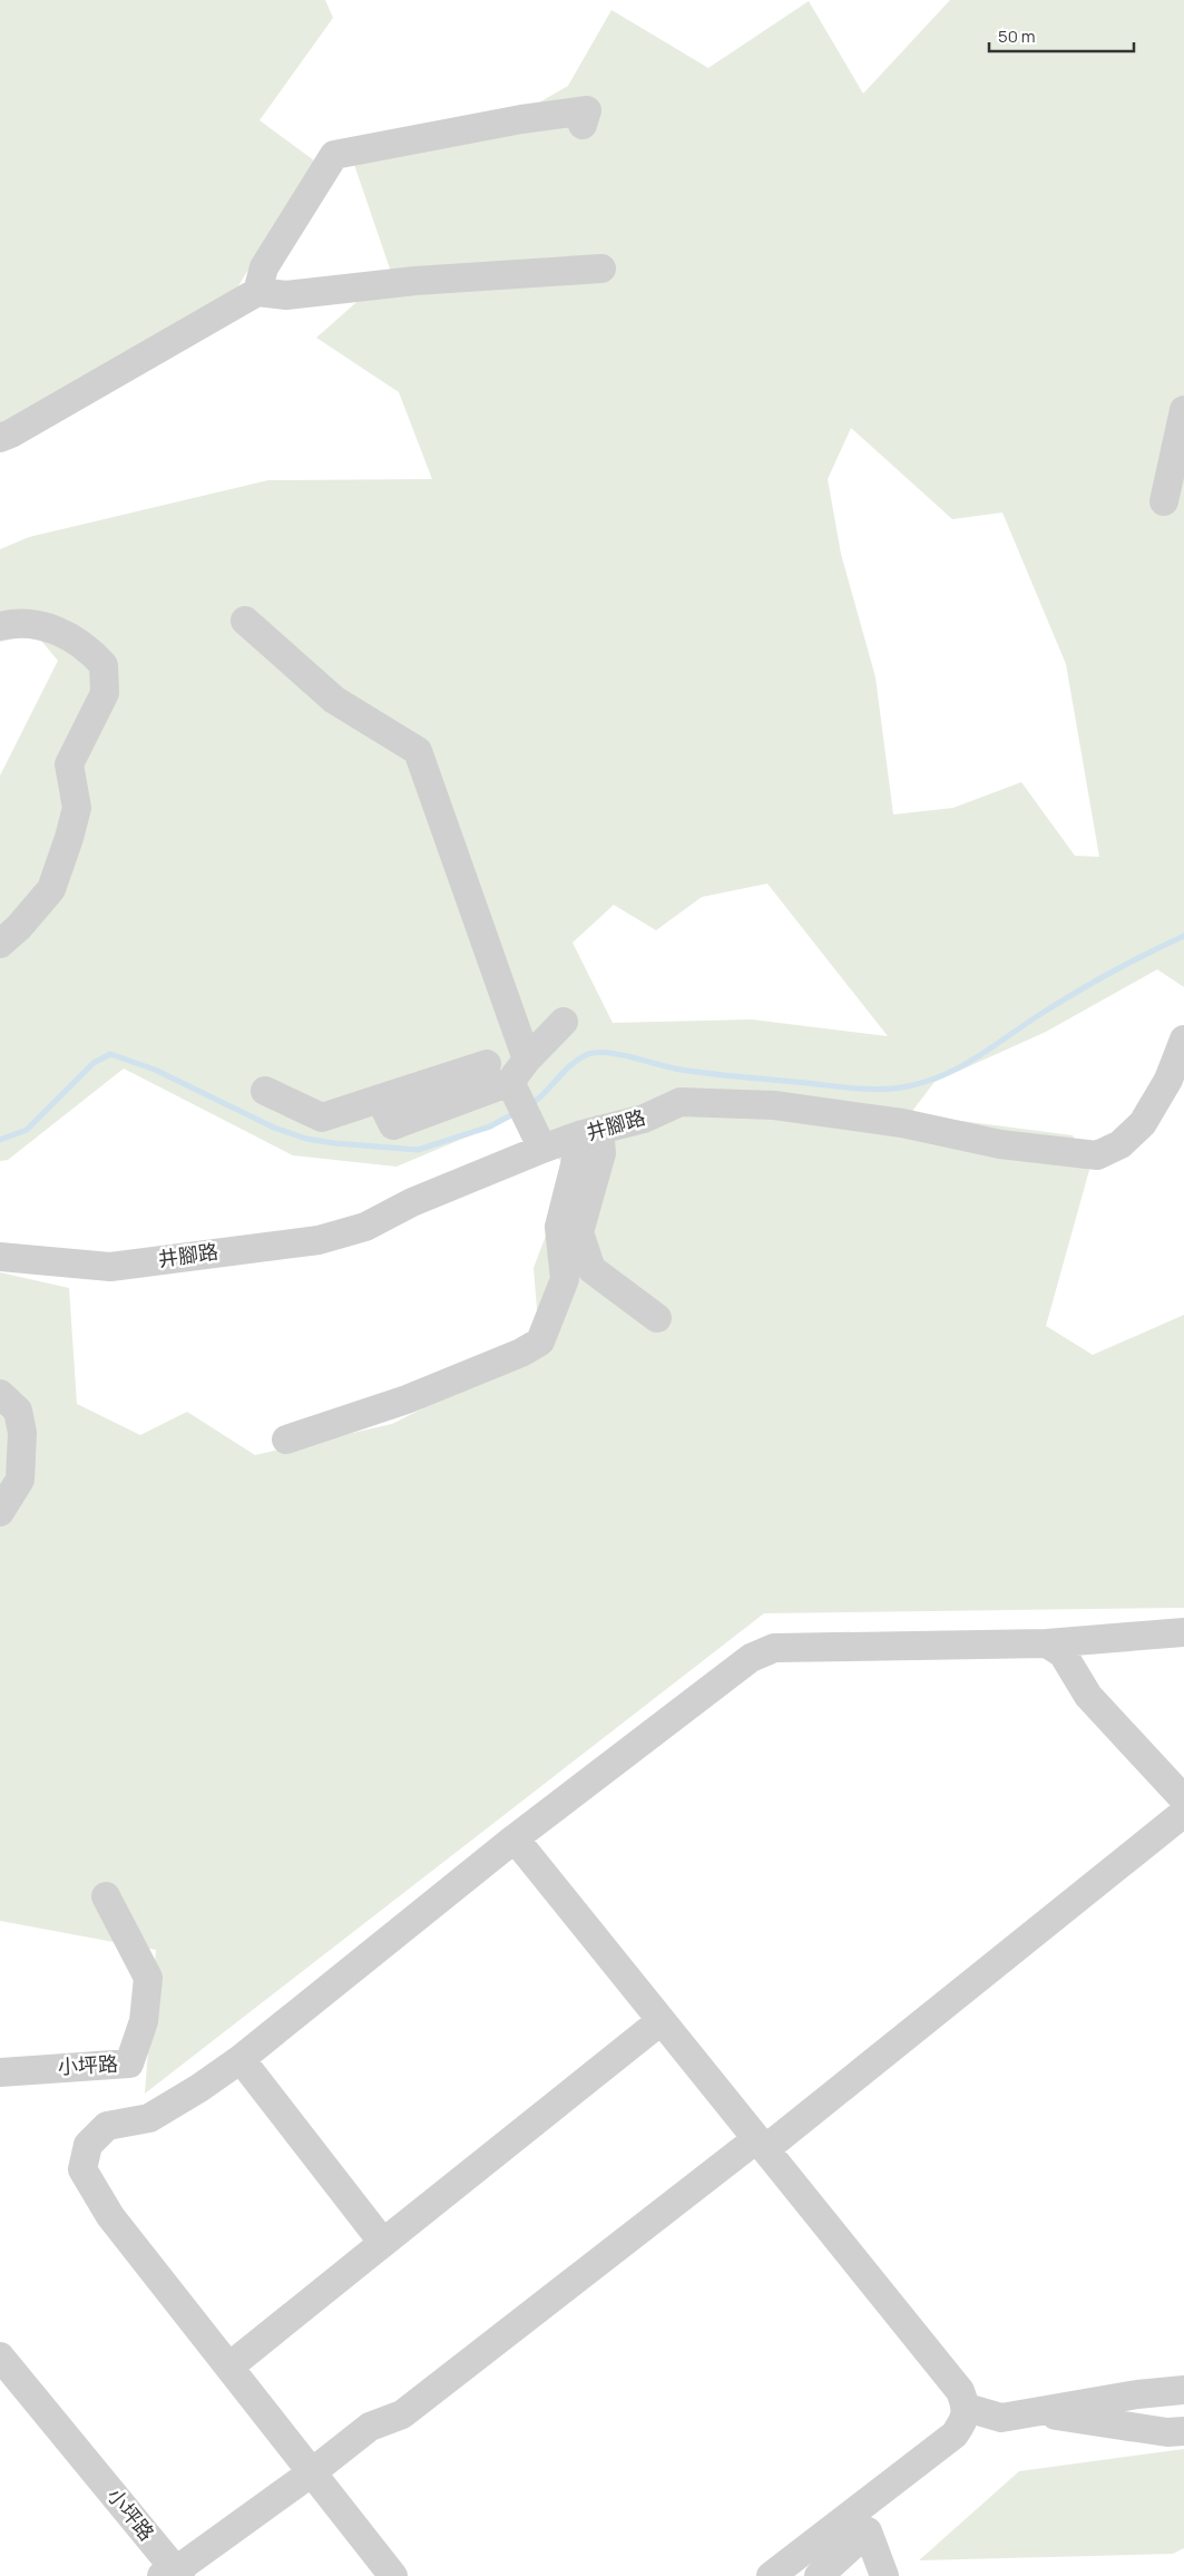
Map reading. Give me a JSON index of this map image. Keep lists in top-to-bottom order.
{
  "streets": {
    "street": ["井腳路", "小坪路"]
  },
  "scale_bar": "50 m"
}
